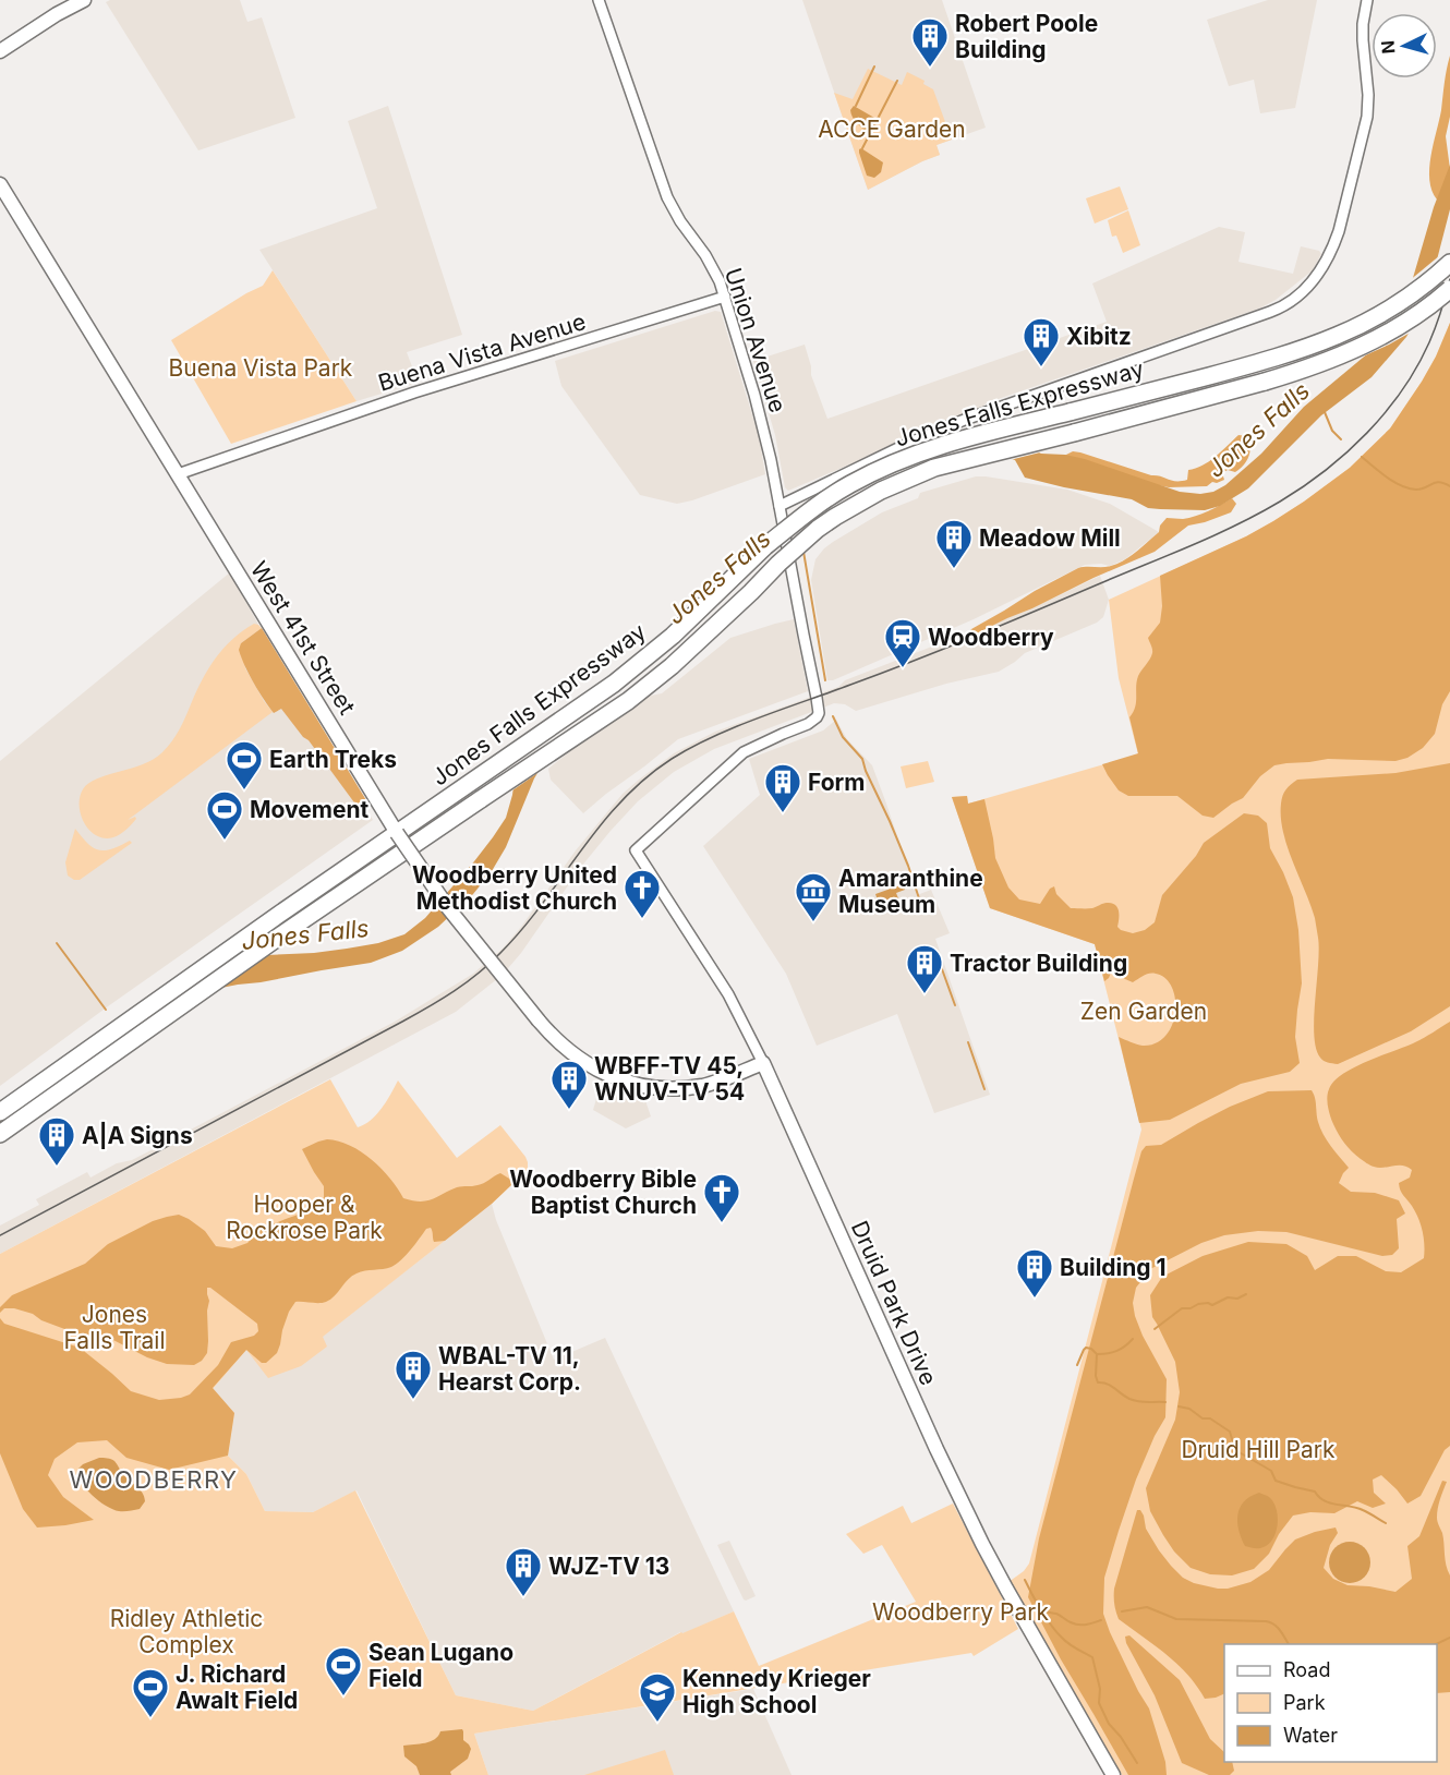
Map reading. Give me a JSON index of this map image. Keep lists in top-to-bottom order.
{
  "streets": {
    "highway": ["Jones Falls Expressway"],
    "main road": ["West 41st Street", "Druid Park Drive"],
    "street": ["Union Avenue", "Buena Vista Avenue"]
  },
  "crossings": [
    ["Union Avenue", "Buena Vista Avenue"],
    ["Union Avenue", "Druid Park Drive"],
    ["Buena Vista Avenue", "West 41st Street"],
    ["West 41st Street", "Druid Park Drive"]
  ],
  "districts": ["WOODBERRY"],
  "water": ["Jones Falls"],
  "parks": [
    "ACCE Garden",
    "Buena Vista Park",
    "Zen Garden",
    "Hooper & Rockrose Park",
    "Jones Falls Trail",
    "Druid Hill Park",
    "Woodberry Park",
    "Ridley Athletic Complex"
  ],
  "places": {
    "building": [
      "Robert Poole Building",
      "Xibitz",
      "Meadow Mill",
      "Form",
      "Tractor Building",
      "WBFF-TV 45, WNUV-TV 54",
      "A|A Signs",
      "Building 1",
      "WBAL-TV 11, Hearst Corp.",
      "WJZ-TV 13"
    ],
    "station": ["Woodberry"],
    "sports": [
      "Earth Treks",
      "Movement",
      "Sean Lugano Field",
      "J. Richard Awalt Field"
    ],
    "church": ["Woodberry United Methodist Church", "Woodberry Bible Baptist Church"],
    "museum": ["Amaranthine Museum"],
    "school or university": ["Kennedy Krieger High School"]
  },
  "legend": ["Road", "Park", "Water"],
  "north": "left"
}
